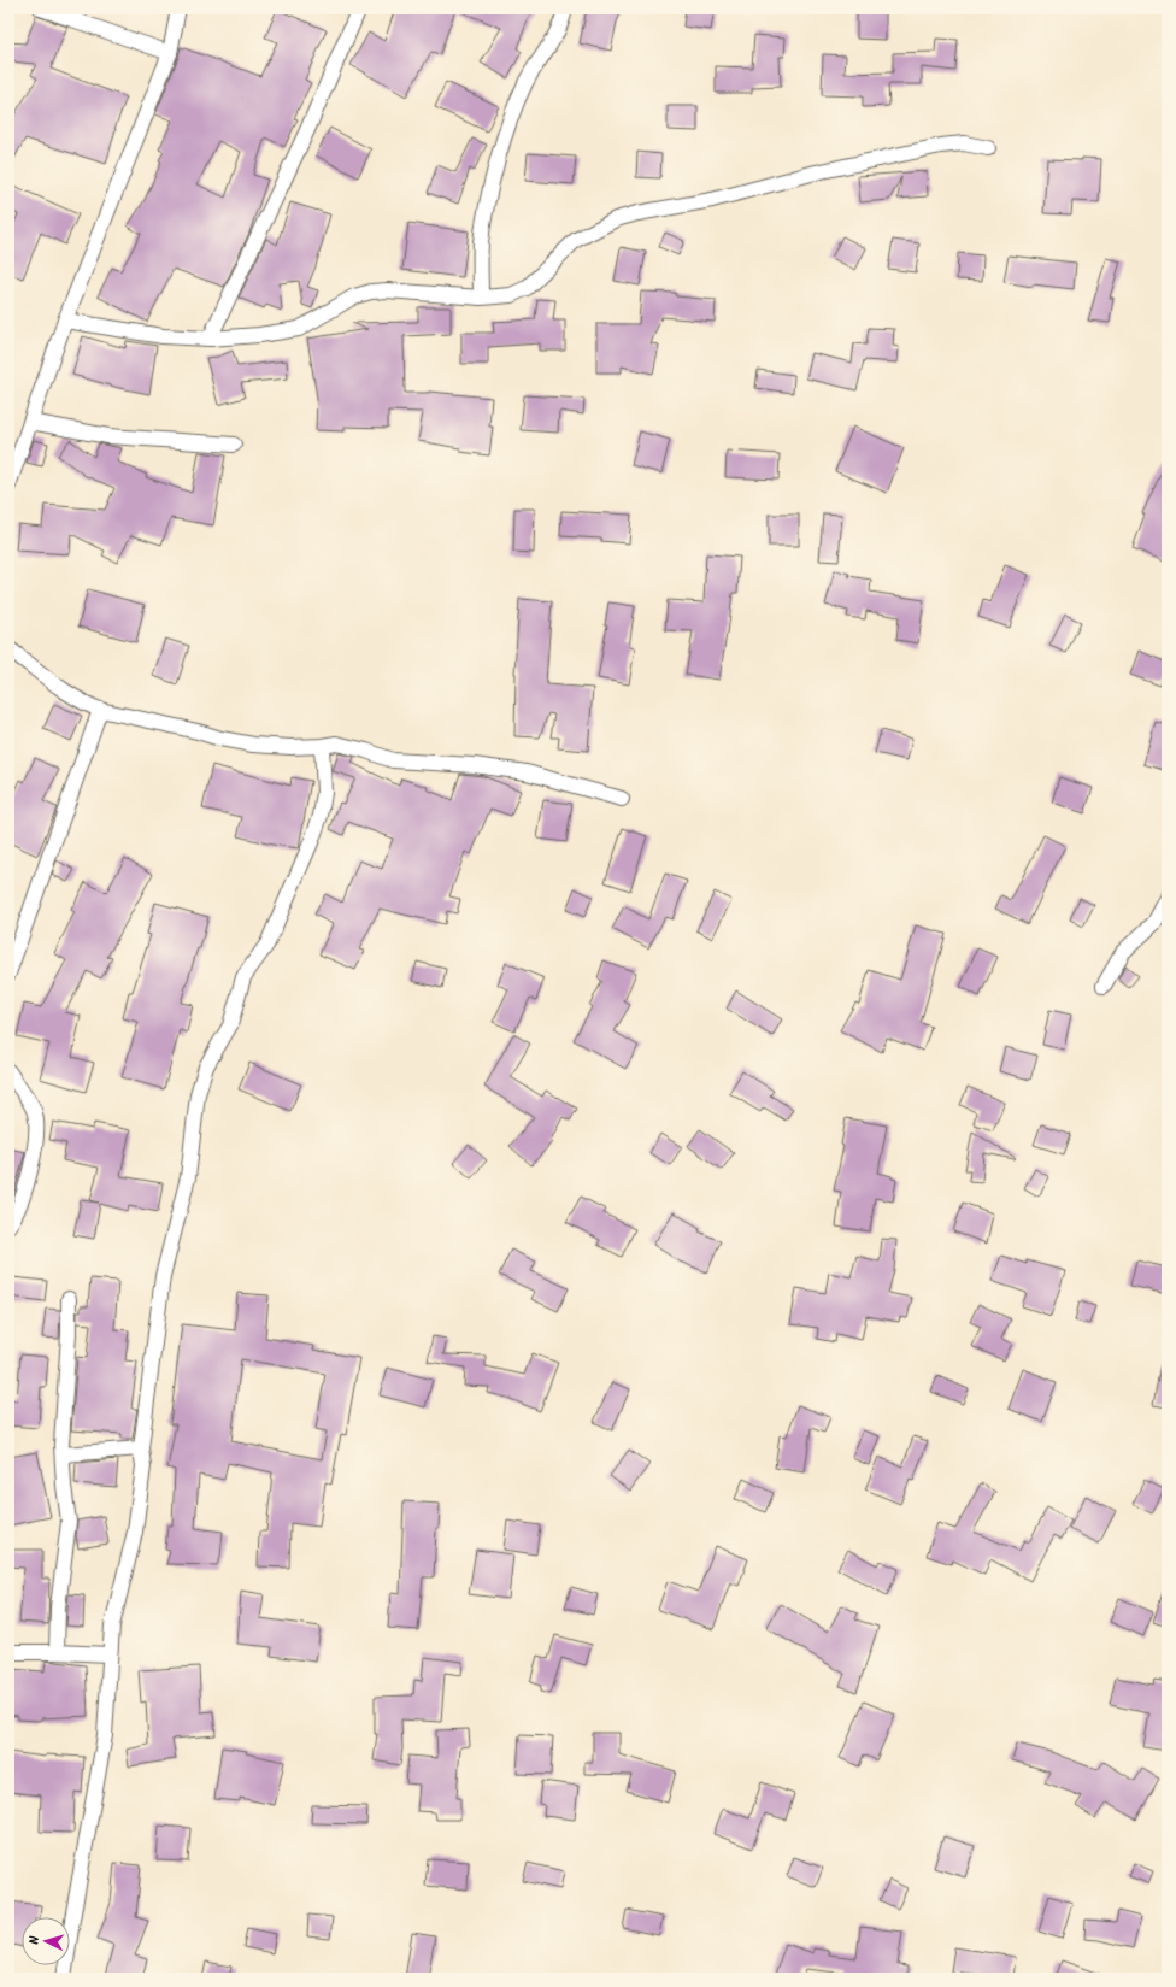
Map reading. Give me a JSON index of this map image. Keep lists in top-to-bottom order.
{
  "north": "left"
}
